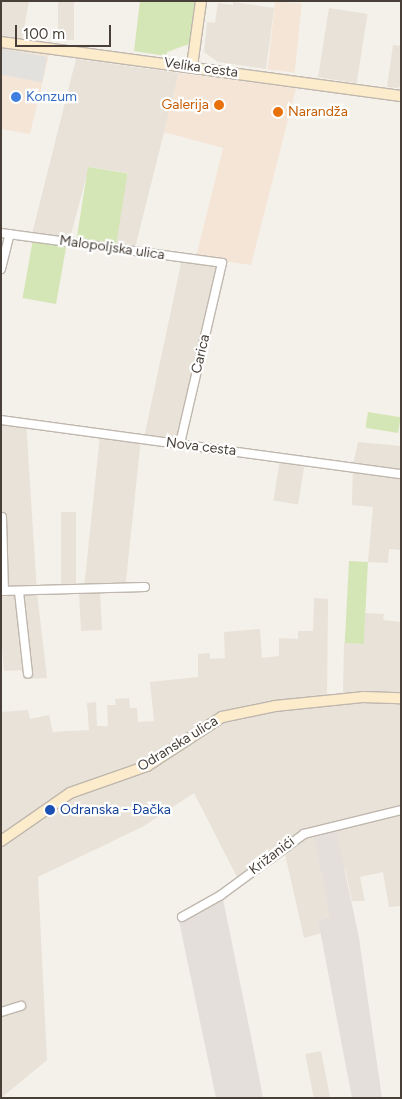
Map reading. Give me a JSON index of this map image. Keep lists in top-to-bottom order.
{
  "streets": {
    "main road": ["Velika cesta", "Odranska ulica"],
    "street": [
      "Malopoljska ulica",
      "Carica",
      "Nova cesta",
      "Križanići"
    ]
  },
  "crossings": [
    ["Malopoljska ulica", "Carica"],
    ["Carica", "Nova cesta"]
  ],
  "places": [
    "Konzum",
    "Galerija",
    "Narandža",
    "Odranska - Đačka"
  ],
  "scale_bar": "100 m"
}
